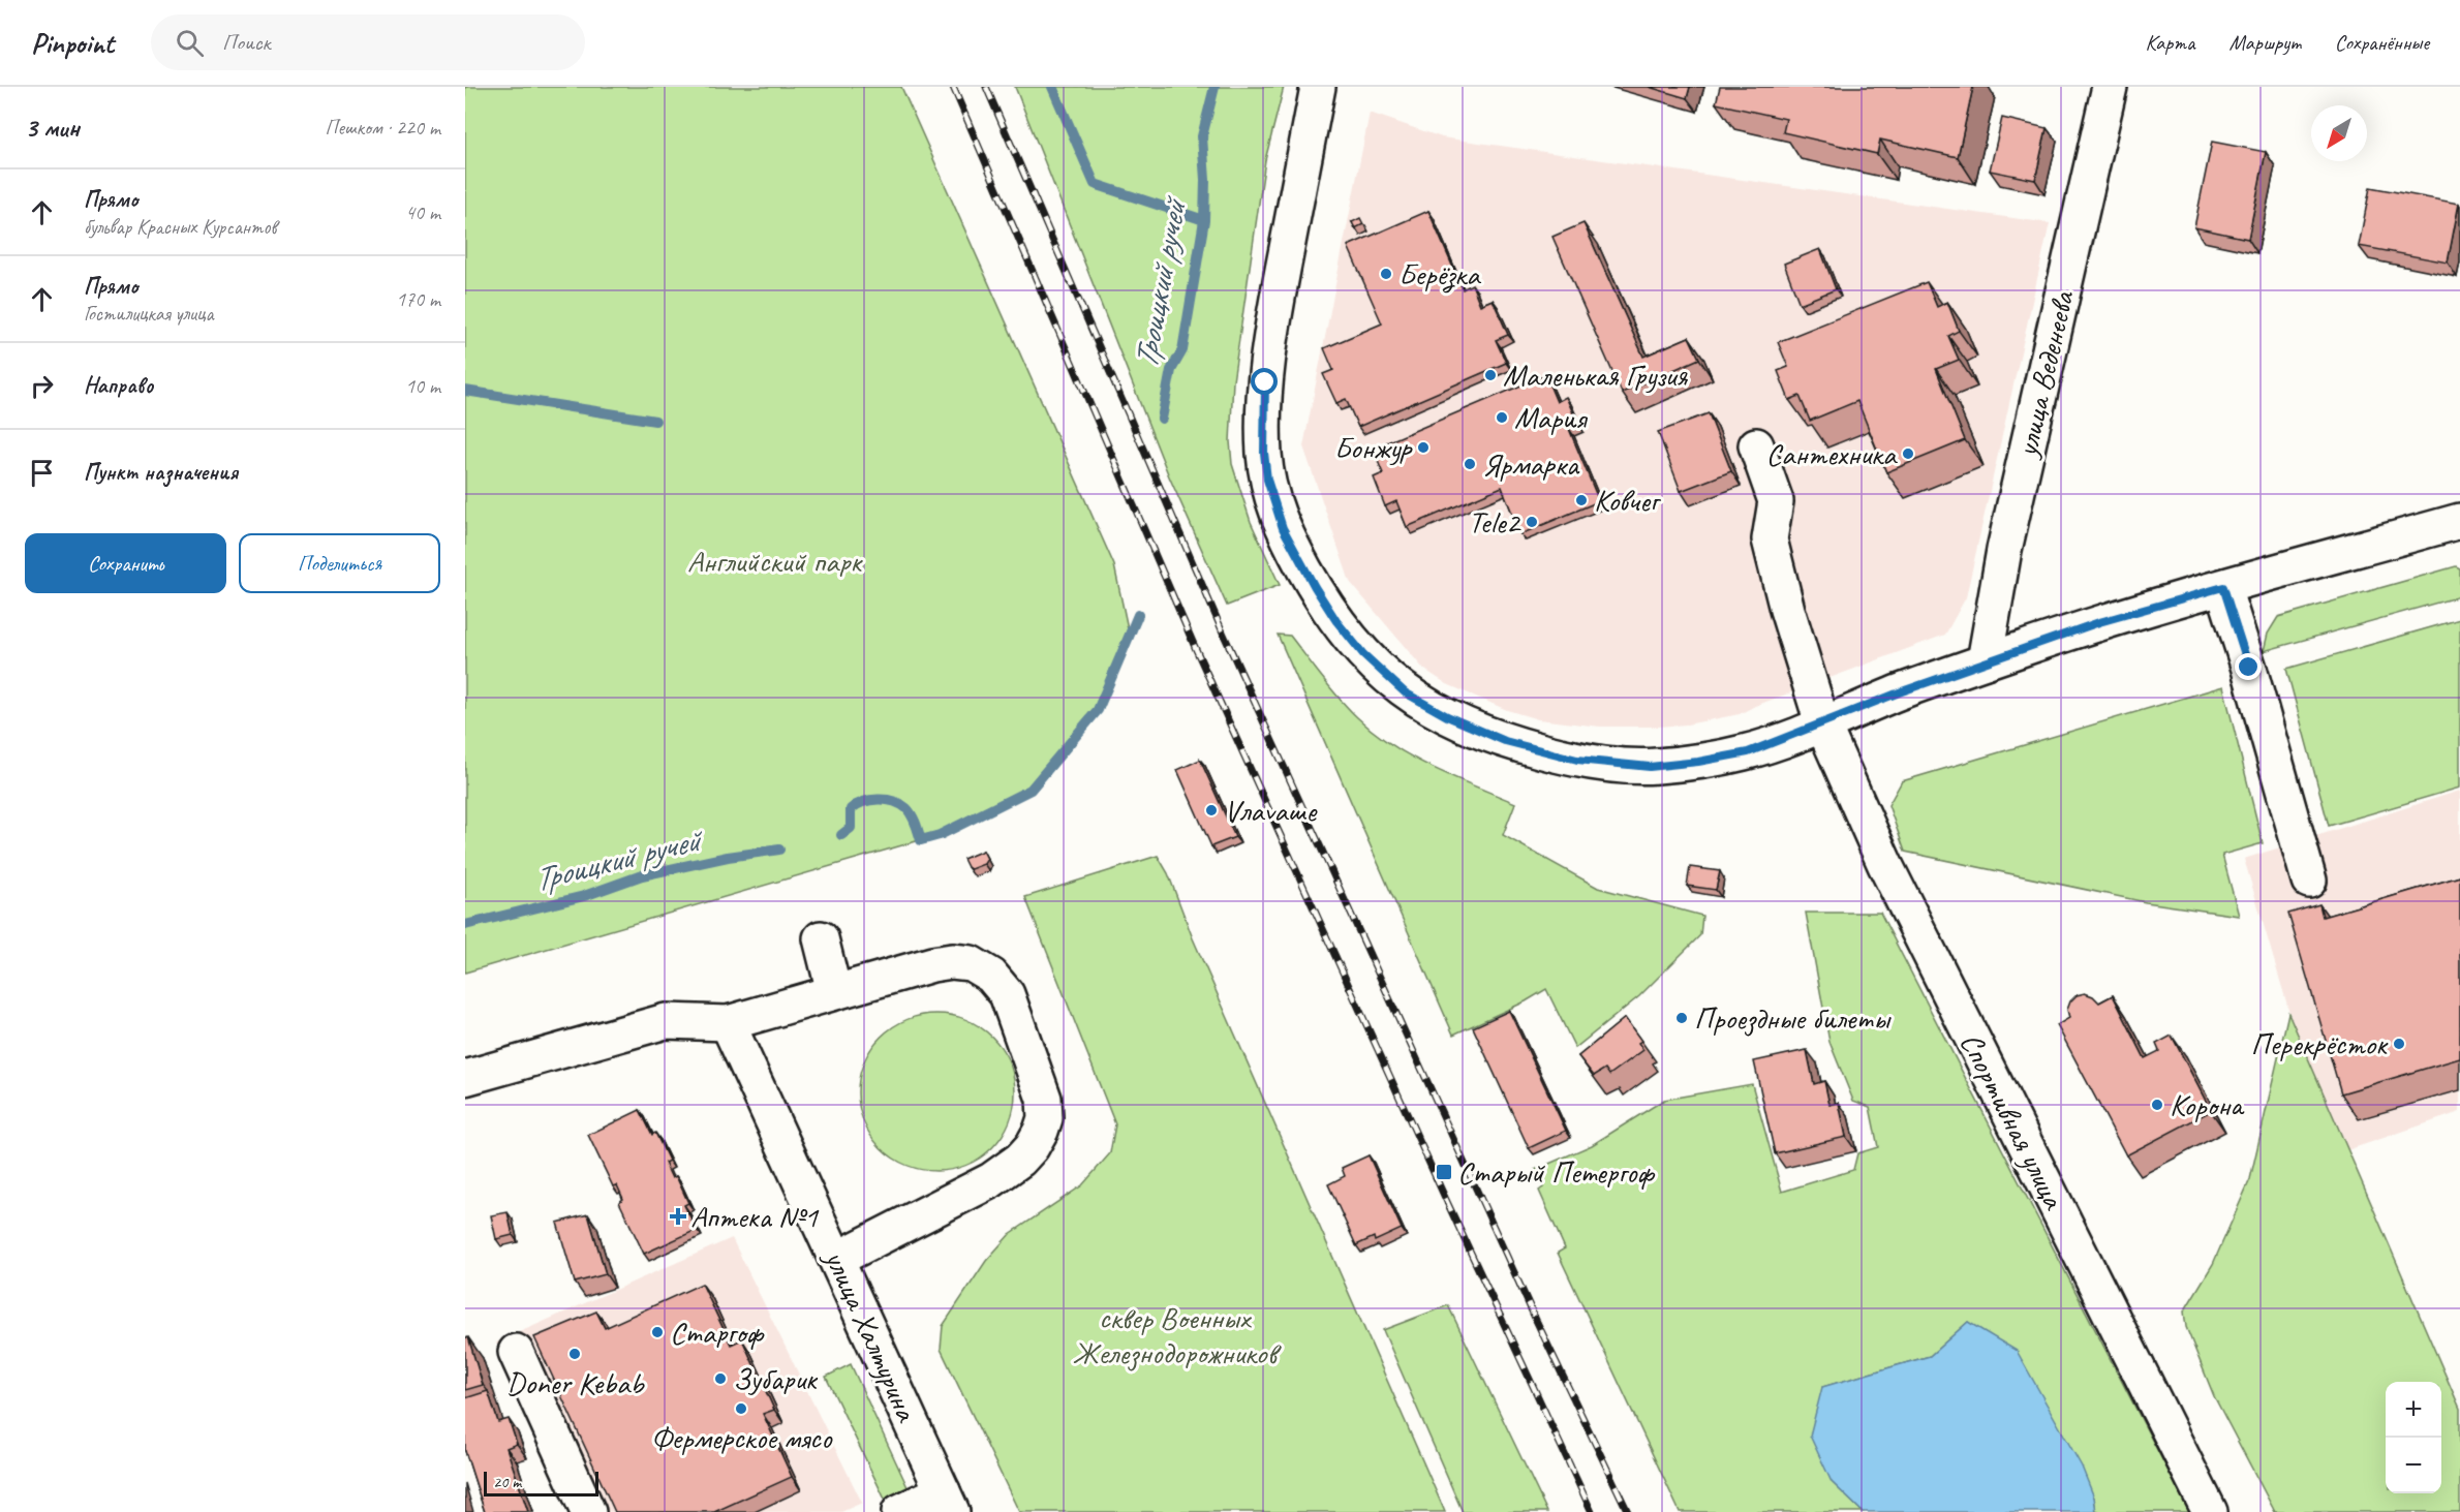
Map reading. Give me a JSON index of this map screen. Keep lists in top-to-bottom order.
{
  "streets": {
    "street": ["улица Веденеева", "Спортивная улица", "улица Халтурина"]
  },
  "water": ["Троицкий ручей"],
  "parks": ["Английский парк", "сквер Военных Железнодорожников"],
  "places": {
    "other": [
      "Берёзка",
      "Маленькая Грузия",
      "Мария",
      "Бонжур",
      "Сантехника",
      "Ярмарка",
      "Ковчег",
      "Tele2",
      "Vлаvаше",
      "Проездные билеты",
      "Перекрёсток",
      "Корона",
      "Старгоф",
      "Doner Kebab",
      "Зубарик",
      "Фермерское мясо"
    ],
    "transit": ["Старый Петергоф"],
    "health": ["Аптека №1"]
  },
  "scale_bar": "20 m",
  "north": "bottom left",
  "page": {
    "header": "Pinpoint",
    "search": "Поиск",
    "nav": ["Карта", "Маршрут", "Сохранённые"],
    "heading": ["3 мин", "Пешком · 220 m"],
    "list": [
      ["Прямо", "бульвар Красных Курсантов", "40 m"],
      ["Прямо", "Гостилицкая улица", "170 m"],
      ["Направо", "10 m"],
      "Пункт назначения"
    ],
    "buttons": ["Сохранить", "Поделиться"],
    "map_buttons": ["+", "−"],
    "scale": "20 m"
  }
}
